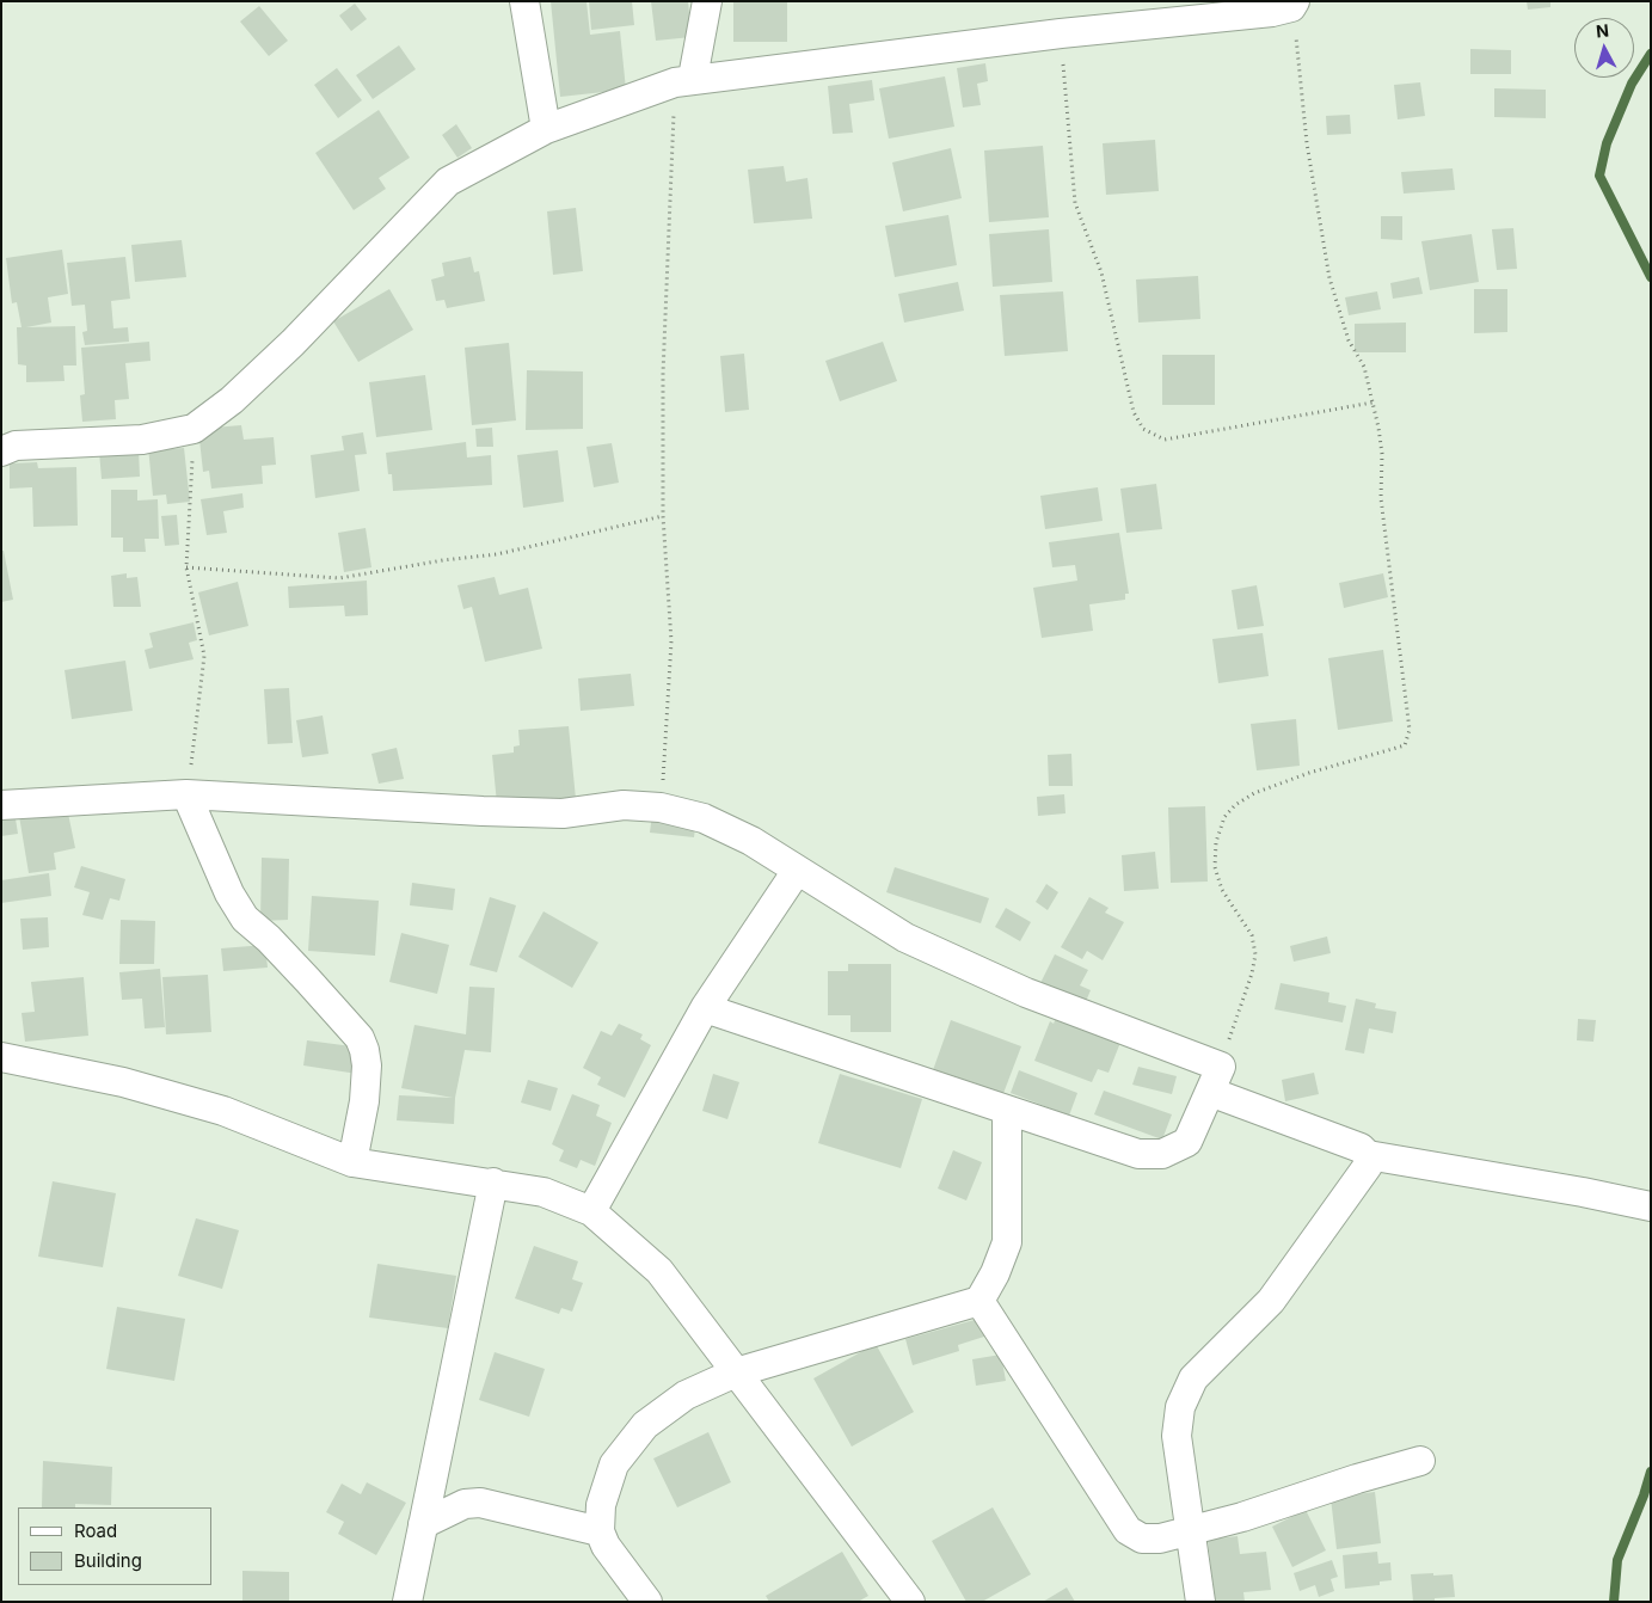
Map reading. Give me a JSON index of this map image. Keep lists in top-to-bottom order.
{
  "legend": ["Road", "Building"],
  "north": "top"
}
